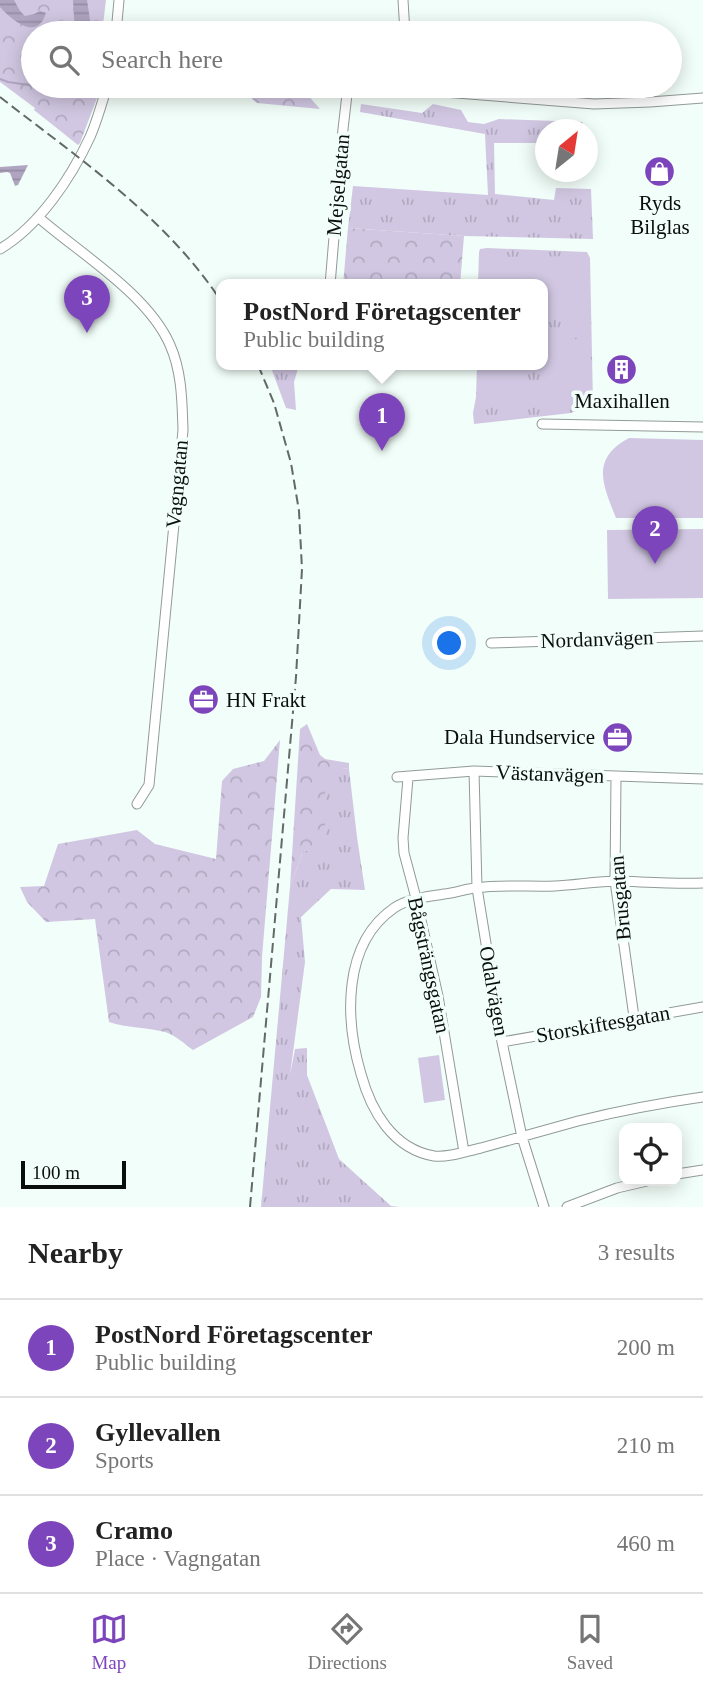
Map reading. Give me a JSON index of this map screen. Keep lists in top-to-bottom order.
{
  "streets": {
    "street": [
      "Mejselgatan",
      "Vagngatan",
      "Nordanvägen",
      "Västanvägen",
      "Brusgatan",
      "Bågsträngsgatan",
      "Odalvägen",
      "Storskiftesgatan"
    ]
  },
  "crossings": [
    ["Västanvägen", "Brusgatan"],
    ["Västanvägen", "Bågsträngsgatan"],
    ["Västanvägen", "Odalvägen"],
    ["Brusgatan", "Storskiftesgatan"],
    ["Odalvägen", "Storskiftesgatan"]
  ],
  "places": {
    "shop": ["Ryds Bilglas"],
    "building": ["Maxihallen"],
    "office": ["HN Frakt", "Dala Hundservice"]
  },
  "scale_bar": "100 m",
  "north": "top right",
  "page": {
    "search": "Search here",
    "pins": ["3", "1", "2"],
    "popup": ["PostNord Företagscenter", "Public building"],
    "scale": "100 m",
    "heading": ["Nearby", "3 results"],
    "list": [
      {
        "mark": "1",
        "name": "PostNord Företagscenter",
        "note": "Public building",
        "value": "200 m"
      },
      {
        "mark": "2",
        "name": "Gyllevallen",
        "note": "Sports",
        "value": "210 m"
      },
      {
        "mark": "3",
        "name": "Cramo",
        "note": "Place · Vagngatan",
        "value": "460 m"
      }
    ],
    "nav": ["Map", "Directions", "Saved"]
  }
}
